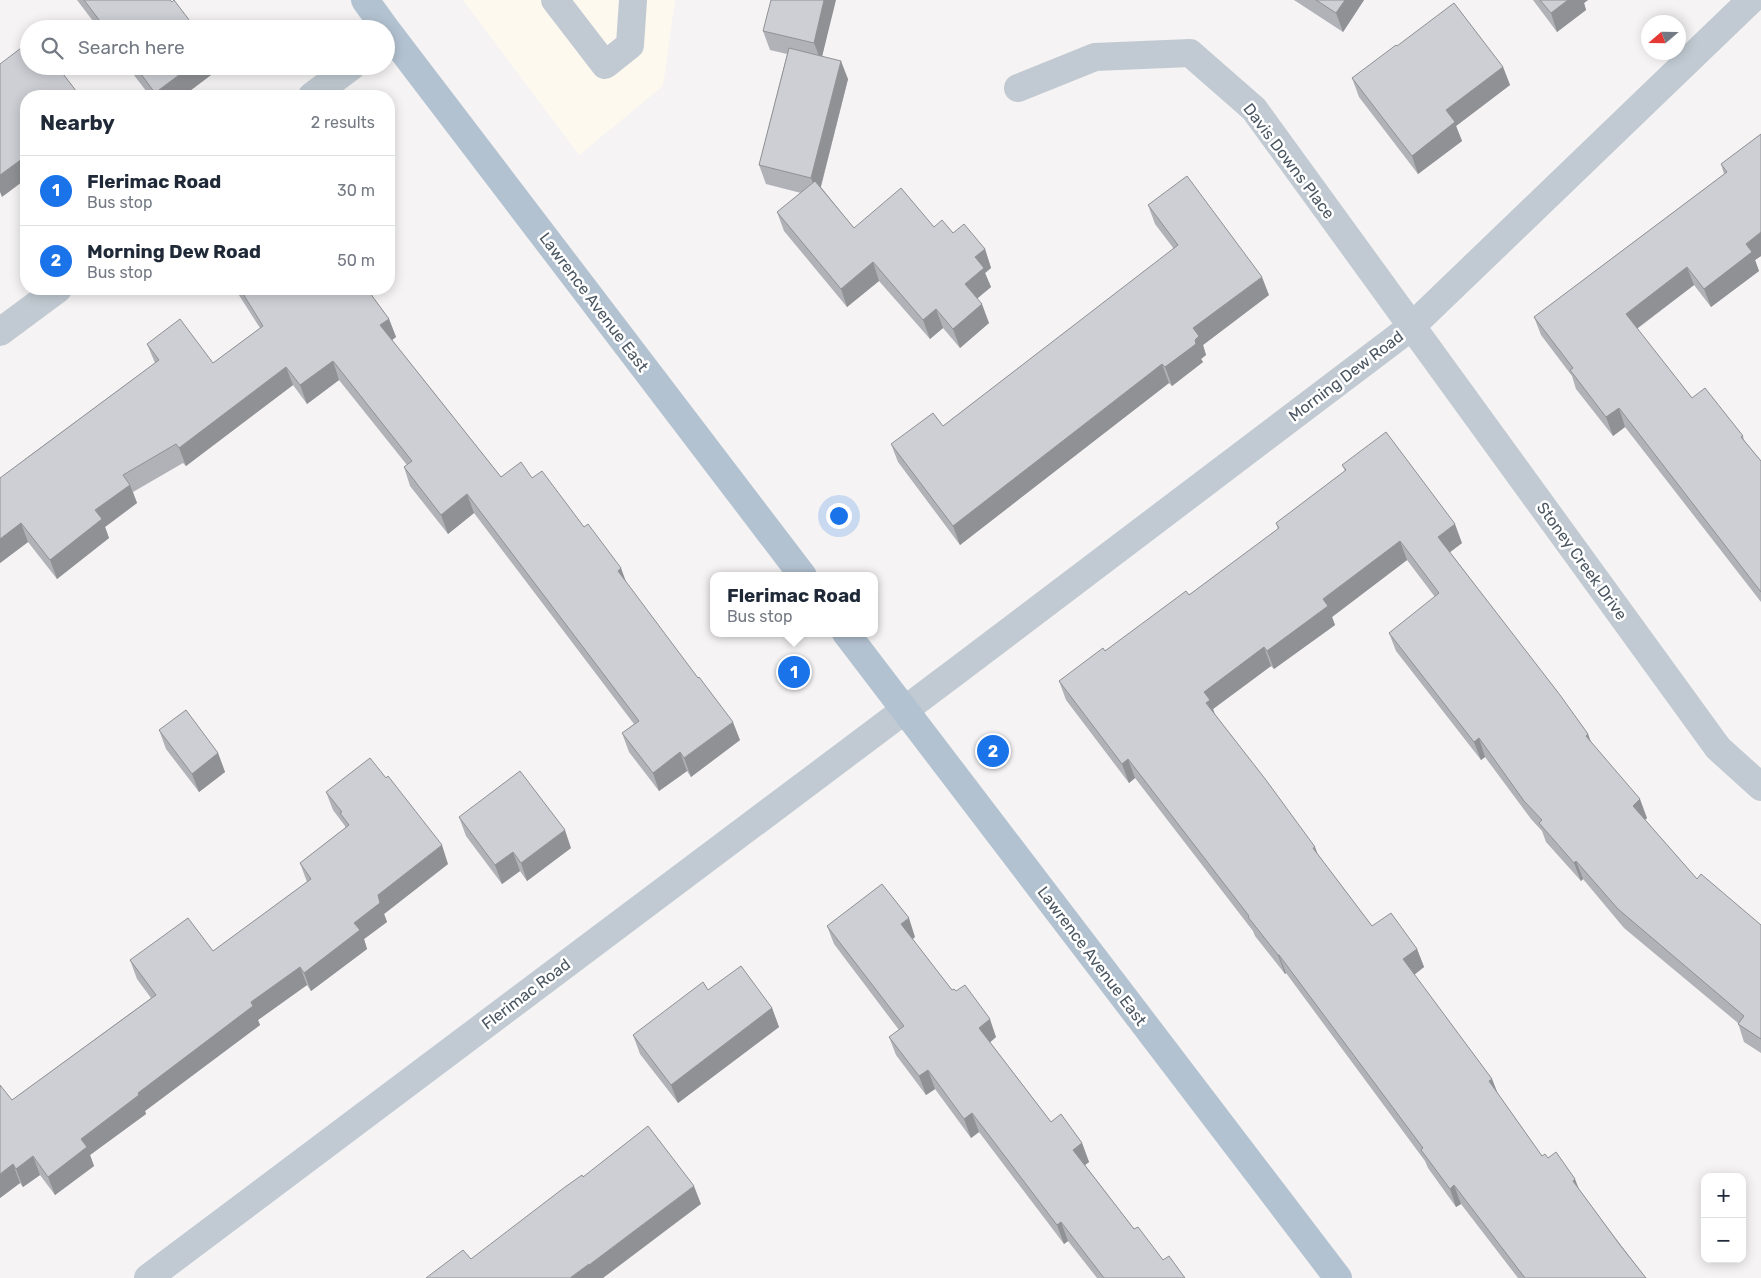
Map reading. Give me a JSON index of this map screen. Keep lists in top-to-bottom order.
{
  "streets": {
    "main road": ["Lawrence Avenue East"],
    "street": [
      "Davis Downs Place",
      "Morning Dew Road",
      "Stoney Creek Drive",
      "Flerimac Road"
    ]
  },
  "crossings": [
    ["Davis Downs Place", "Morning Dew Road"],
    ["Davis Downs Place", "Stoney Creek Drive"],
    ["Lawrence Avenue East", "Morning Dew Road"],
    ["Lawrence Avenue East", "Flerimac Road"],
    ["Morning Dew Road", "Stoney Creek Drive"],
    ["Morning Dew Road", "Flerimac Road"]
  ],
  "north": "left",
  "page": {
    "search": "Search here",
    "heading": ["Nearby", "2 results"],
    "list": [
      {
        "mark": "1",
        "name": "Flerimac Road",
        "note": "Bus stop",
        "value": "30 m"
      },
      {
        "mark": "2",
        "name": "Morning Dew Road",
        "note": "Bus stop",
        "value": "50 m"
      }
    ],
    "popup": ["Flerimac Road", "Bus stop"],
    "pins": ["1", "2"],
    "map_buttons": ["+", "−"]
  }
}
